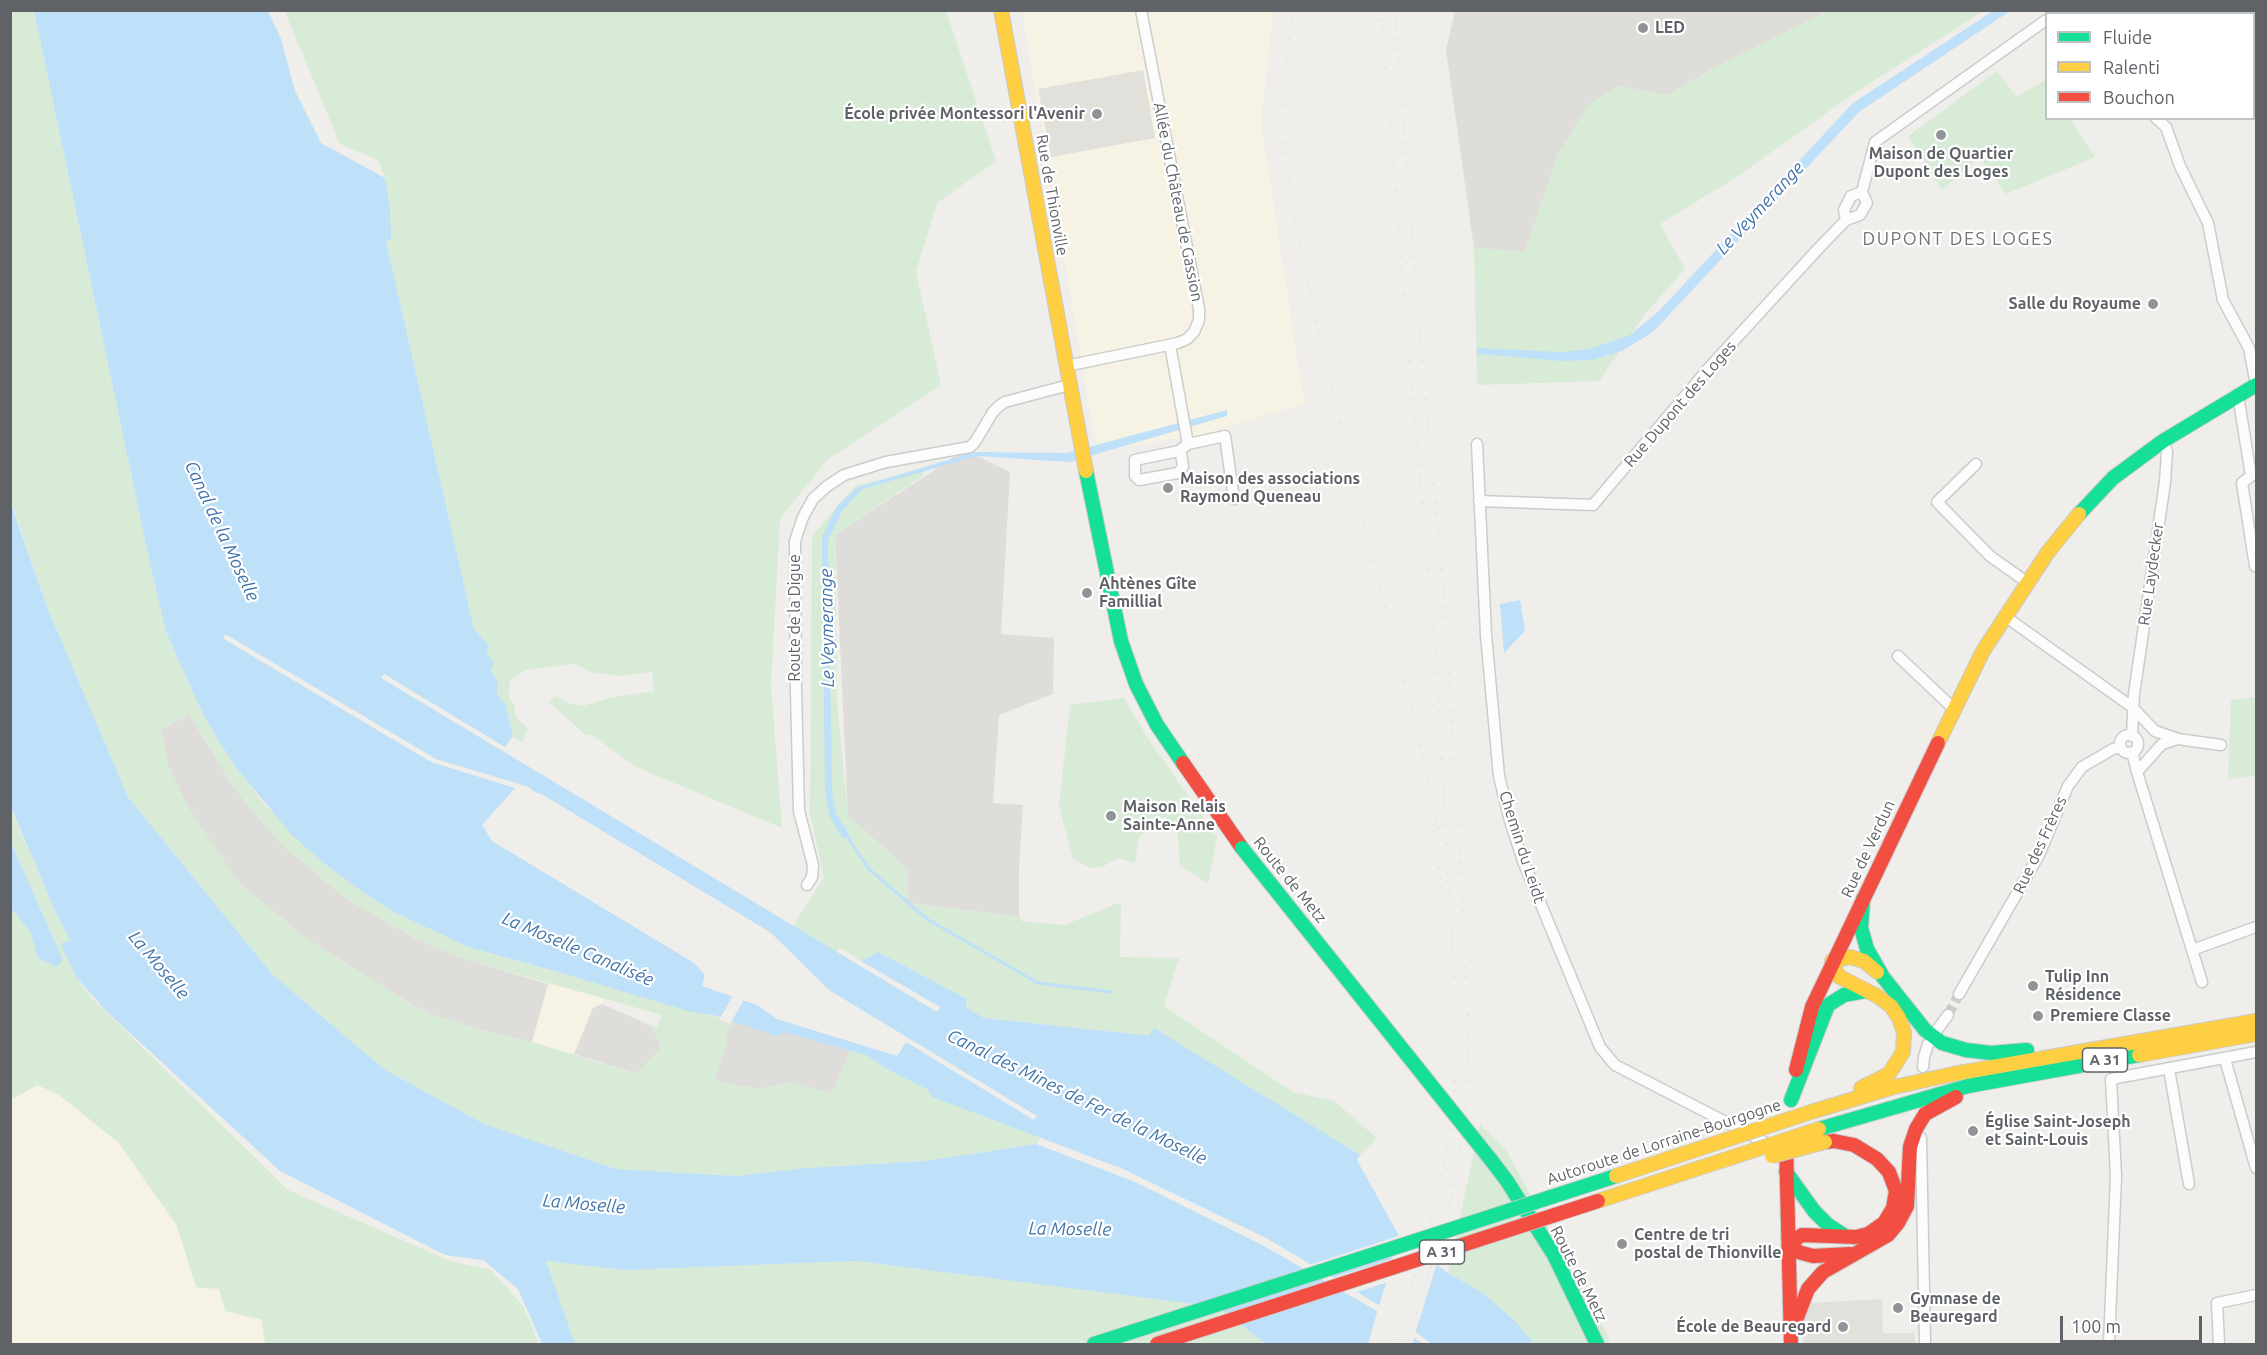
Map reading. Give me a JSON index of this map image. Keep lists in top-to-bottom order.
{
  "streets": {
    "main road": [
      "Rue de Thionville",
      "Rue de Verdun",
      "Route de Metz",
      "A 31",
      "Autoroute de Lorraine-Bourgogne"
    ],
    "street": [
      "Allée du Château de Gassion",
      "Rue Dupont des Loges",
      "Rue Laydecker",
      "Route de la Digue",
      "Rue des Frères",
      "Chemin du Leidt"
    ]
  },
  "crossings": [
    ["Rue de Thionville", "Allée du Château de Gassion"],
    ["Rue de Thionville", "Route de la Digue"],
    ["Rue de Thionville", "Route de Metz"],
    ["Rue Dupont des Loges", "Chemin du Leidt"],
    ["Rue Laydecker", "Rue des Frères"],
    ["Rue Laydecker", "Rue de Verdun"],
    ["Route de la Digue", "Route de Metz"],
    ["Chemin du Leidt", "Rue de Verdun"]
  ],
  "districts": ["DUPONT DES LOGES"],
  "water": [
    "Le Veymerange",
    "Canal de la Moselle",
    "La Moselle Canalisée",
    "La Moselle",
    "Canal des Mines de Fer de la Moselle"
  ],
  "places": [
    "LED",
    "École privée Montessori l'Avenir",
    "Maison de Quartier Dupont des Loges",
    "Salle du Royaume",
    "Maison des associations Raymond Queneau",
    "Ahtènes Gîte Famillial",
    "Maison Relais Sainte-Anne",
    "Tulip Inn Résidence",
    "Premiere Classe",
    "Église Saint-Joseph et Saint-Louis",
    "Centre de tri postal de Thionville",
    "Gymnase de Beauregard",
    "École de Beauregard"
  ],
  "legend": ["Fluide", "Ralenti", "Bouchon"],
  "scale_bar": "100 m"
}
